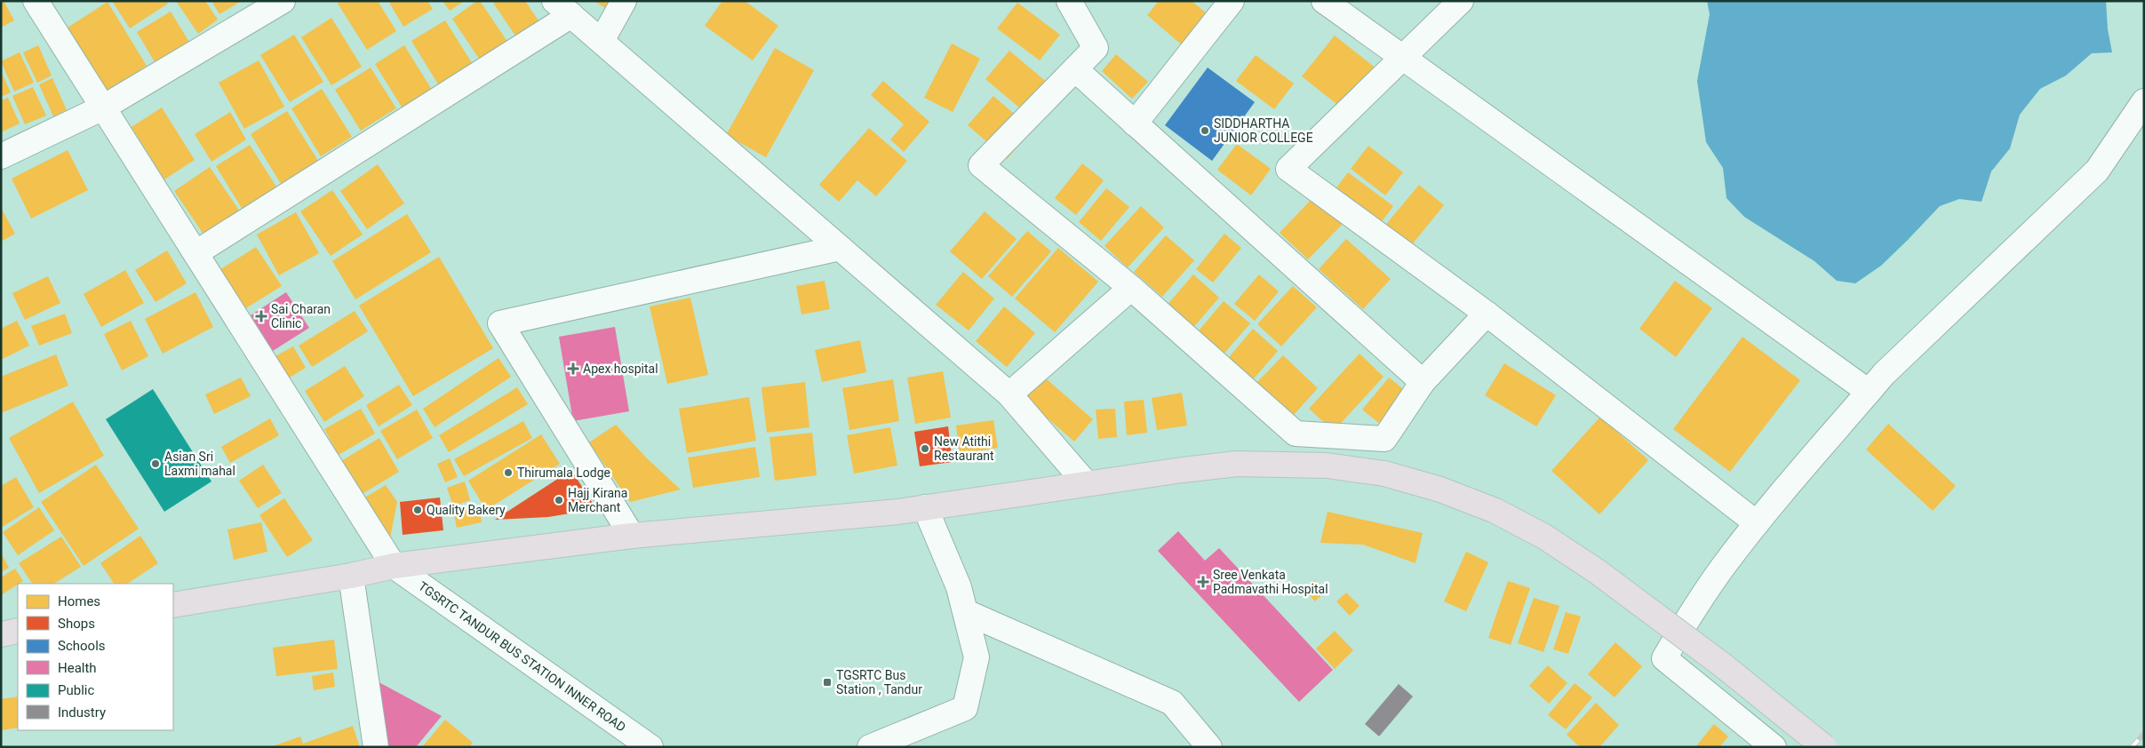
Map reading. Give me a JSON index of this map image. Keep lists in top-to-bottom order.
{
  "streets": {
    "street": ["TGSRTC TANDUR BUS STATION INNER ROAD"]
  },
  "places": {
    "other": [
      "SIDDHARTHA JUNIOR COLLEGE",
      "New Atithi Restaurant",
      "Asian Sri Laxmi mahal",
      "Thirumala Lodge",
      "Hajj Kirana Merchant",
      "Quality Bakery"
    ],
    "health": ["Sai Charan Clinic", "Apex hospital", "Sree Venkata Padmavathi Hospital"],
    "transit": ["TGSRTC Bus Station , Tandur"]
  },
  "legend": [
    "Homes",
    "Shops",
    "Schools",
    "Health",
    "Public",
    "Industry"
  ]
}
